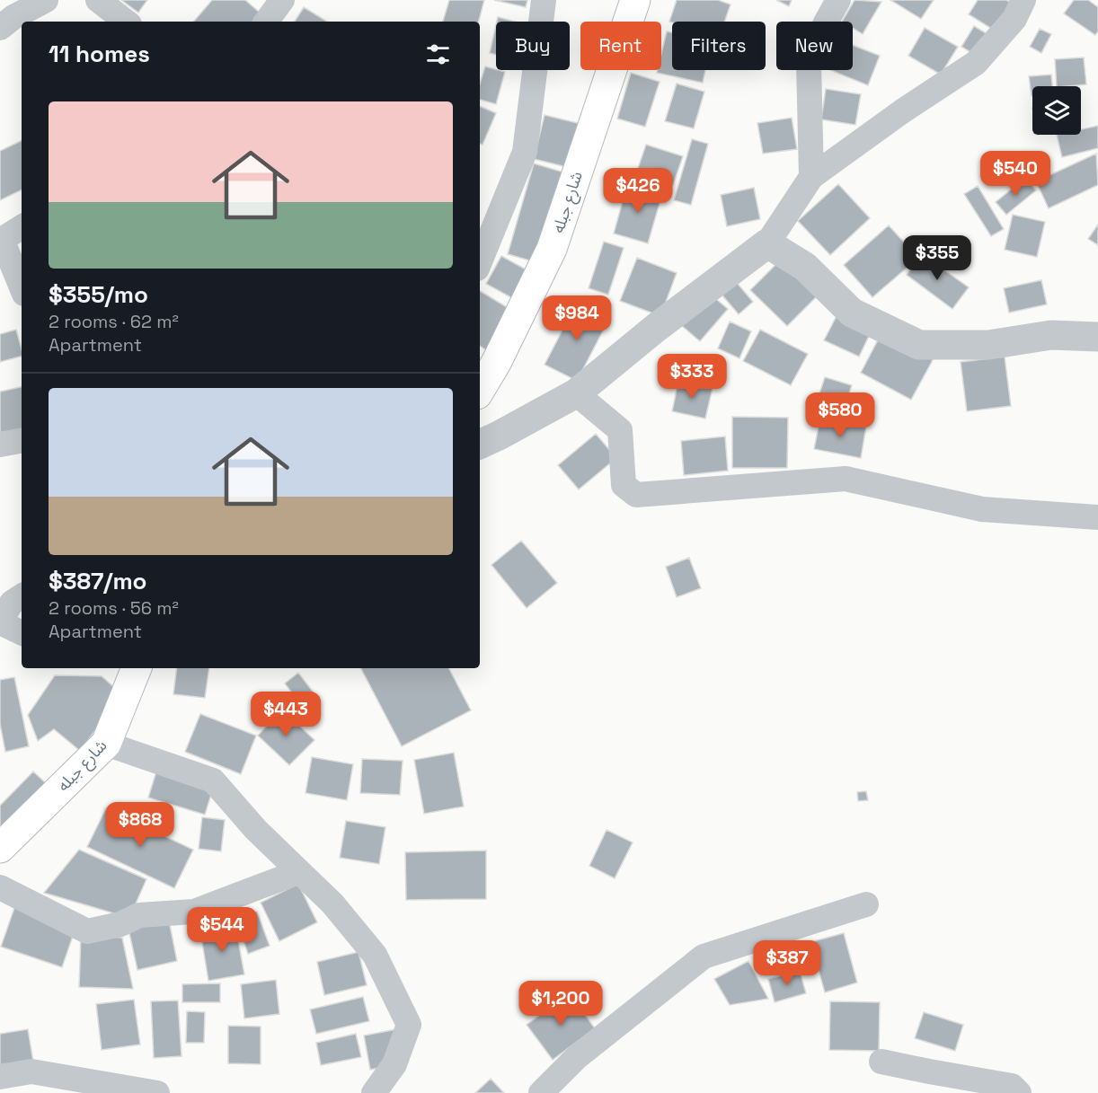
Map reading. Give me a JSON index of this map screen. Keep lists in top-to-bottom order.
{
  "streets": {
    "main road": ["شارع جبله"]
  },
  "page": {
    "chip": [
      "Buy",
      "Rent",
      "Filters",
      "New"
    ],
    "heading": "11 homes",
    "list": [
      {
        "name": "$355/mo",
        "note": "2 rooms · 62 m² · Apartment"
      },
      {
        "name": "$387/mo",
        "note": "2 rooms · 56 m² · Apartment"
      }
    ],
    "price": [
      "$540",
      "$426",
      "$355",
      "$984",
      "$333",
      "$580",
      "$443",
      "$868",
      "$544",
      "$387",
      "$1,200"
    ]
  }
}
